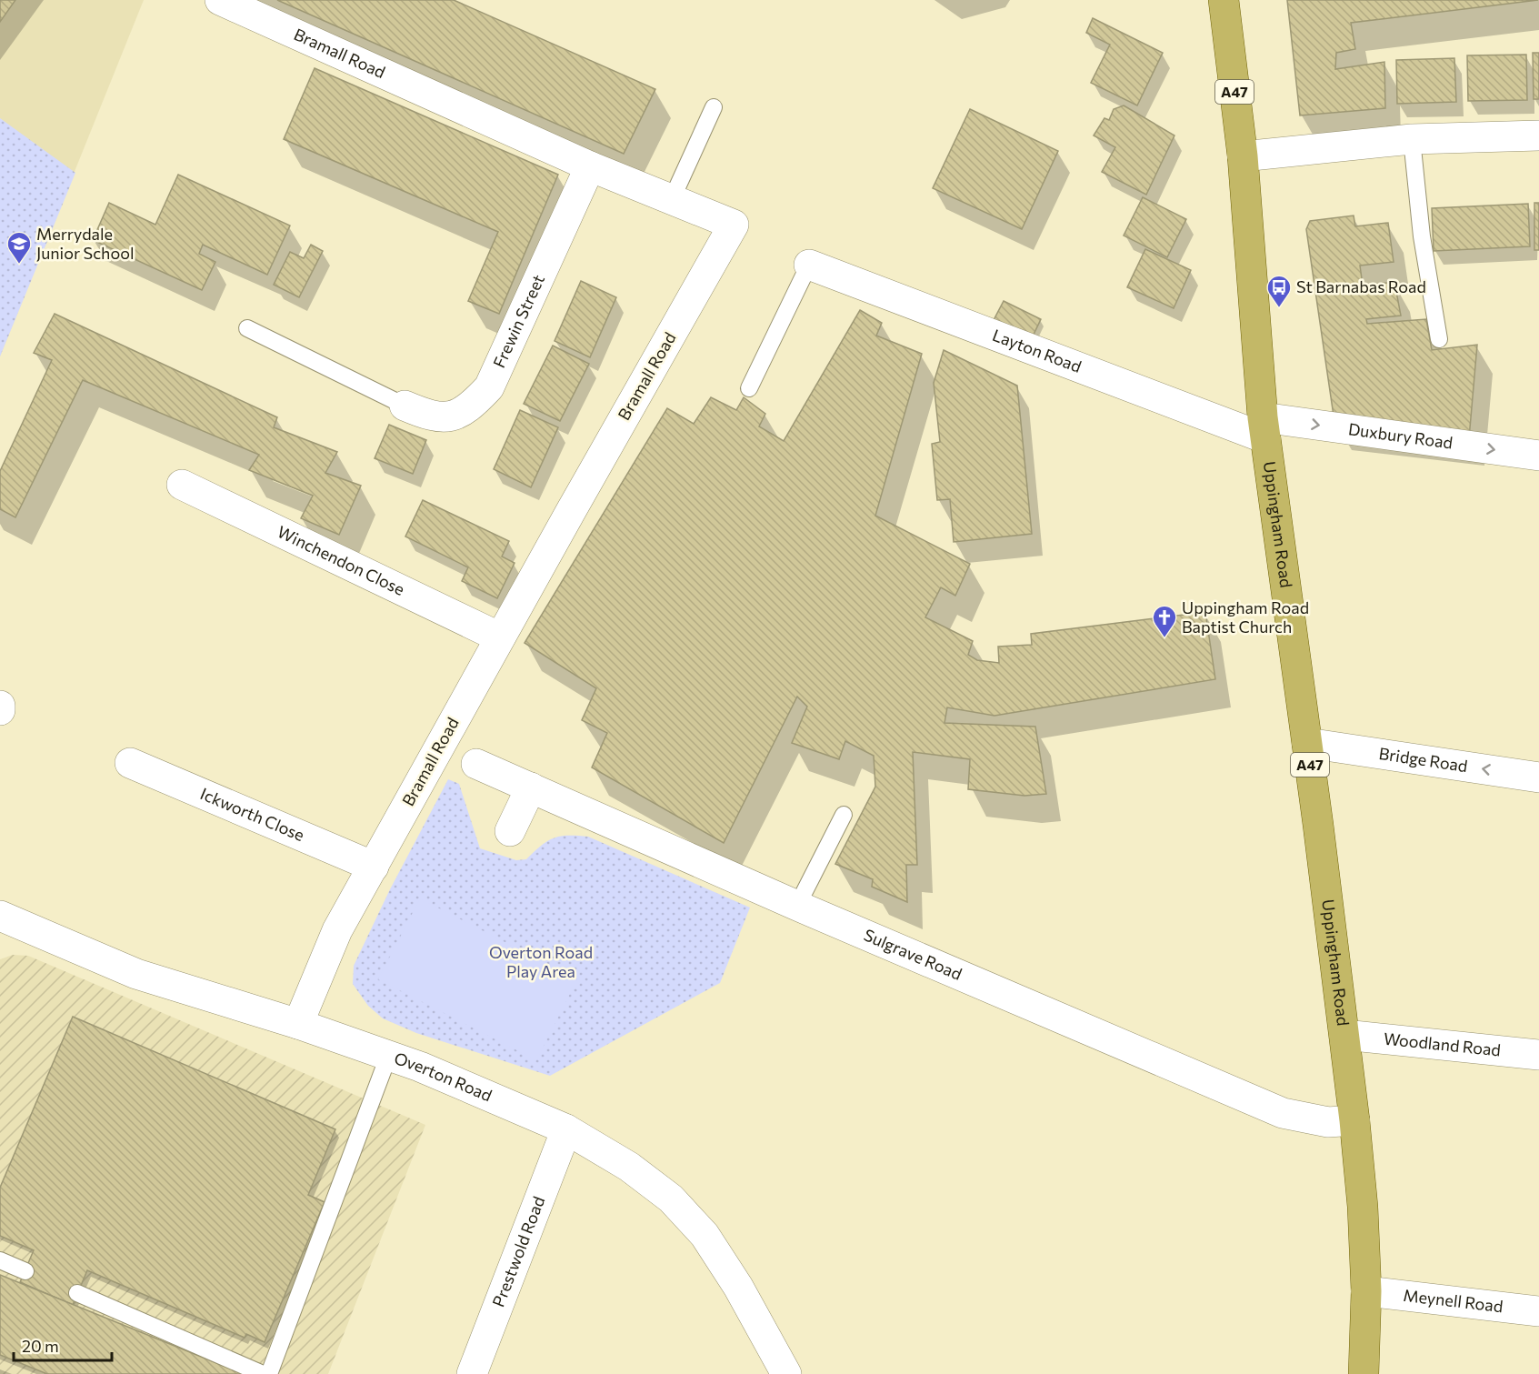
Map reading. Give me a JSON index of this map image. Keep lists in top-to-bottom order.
{
  "streets": {
    "main road": ["A47", "Uppingham Road"],
    "street": [
      "Bramall Road",
      "Frewin Street",
      "Layton Road",
      "Duxbury Road",
      "Winchendon Close",
      "Bridge Road",
      "Ickworth Close",
      "Sulgrave Road",
      "Woodland Road",
      "Overton Road",
      "Prestwold Road",
      "Meynell Road"
    ]
  },
  "crossings": [
    ["Bramall Road", "Frewin Street"],
    ["Bramall Road", "Winchendon Close"],
    ["Bramall Road", "Ickworth Close"],
    ["Bramall Road", "Overton Road"],
    ["Layton Road", "Duxbury Road"],
    ["Layton Road", "Uppingham Road"],
    ["Duxbury Road", "Uppingham Road"],
    ["Uppingham Road", "Bridge Road"],
    ["Uppingham Road", "Sulgrave Road"],
    ["Uppingham Road", "Woodland Road"],
    ["Uppingham Road", "Meynell Road"],
    ["Overton Road", "Prestwold Road"]
  ],
  "one_way": ["Duxbury Road", "Bridge Road"],
  "parks": ["Overton Road Play Area"],
  "places": {
    "school or university": ["Merrydale Junior School"],
    "bus stop": ["St Barnabas Road"],
    "church": ["Uppingham Road Baptist Church"]
  },
  "scale_bar": "20 m"
}
